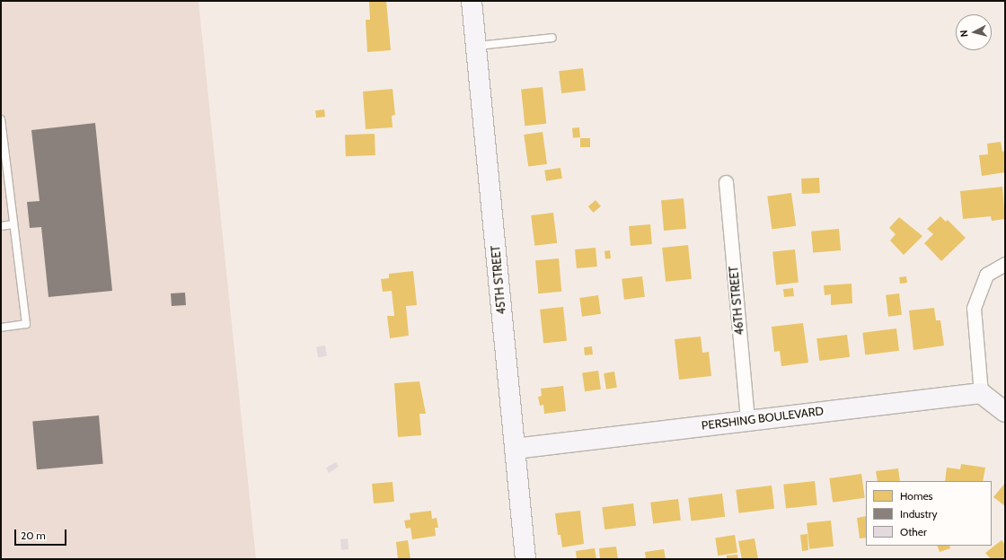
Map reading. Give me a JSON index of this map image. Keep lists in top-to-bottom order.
{
  "streets": {
    "street": ["45TH STREET", "46TH STREET", "PERSHING BOULEVARD"]
  },
  "crossings": [
    ["45TH STREET", "PERSHING BOULEVARD"],
    ["46TH STREET", "PERSHING BOULEVARD"]
  ],
  "legend": ["Homes", "Industry", "Other"],
  "scale_bar": "20 m",
  "north": "left"
}
